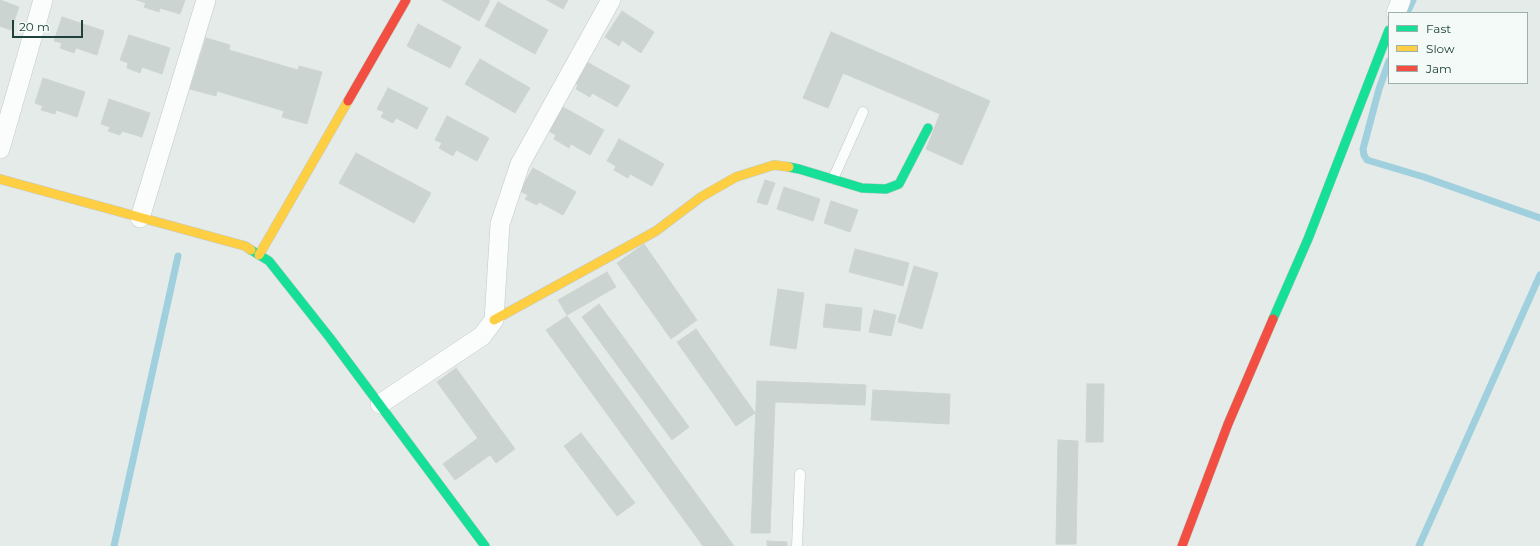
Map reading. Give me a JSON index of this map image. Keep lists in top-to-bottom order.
{
  "legend": ["Fast", "Slow", "Jam"],
  "scale_bar": "20 m"
}
